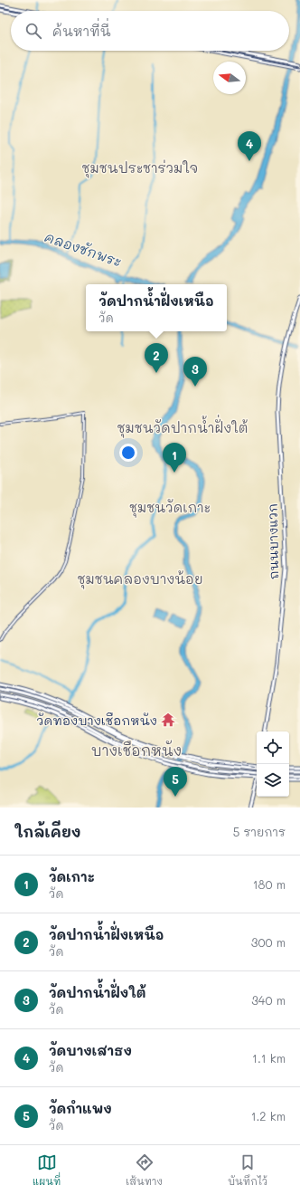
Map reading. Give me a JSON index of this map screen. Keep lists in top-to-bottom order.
{
  "streets": {
    "main road": ["ถนนบางแวก"]
  },
  "districts": [
    "ชุมชนประชาร่วมใจ",
    "ชุมชนวัดปากน้ำฝั่งใต้",
    "ชุมชนวัดเกาะ",
    "ชุมชนคลองบางน้อย",
    "บางเชือกหนัง"
  ],
  "water": ["คลองชักพระ"],
  "places": {
    "temple": ["วัดทองบางเชือกหนัง"]
  },
  "north": "left",
  "page": {
    "search": "ค้นหาที่นี่",
    "pins": [
      "4",
      "2",
      "3",
      "1",
      "5"
    ],
    "popup": ["วัดปากน้ำฝั่งเหนือ", "วัด"],
    "heading": ["ใกล้เคียง", "5 รายการ"],
    "list": [
      {
        "mark": "1",
        "name": "วัดเกาะ",
        "note": "วัด",
        "value": "180 m"
      },
      {
        "mark": "2",
        "name": "วัดปากน้ำฝั่งเหนือ",
        "note": "วัด",
        "value": "300 m"
      },
      {
        "mark": "3",
        "name": "วัดปากน้ำฝั่งใต้",
        "note": "วัด",
        "value": "340 m"
      },
      {
        "mark": "4",
        "name": "วัดบางเสาธง",
        "note": "วัด",
        "value": "1.1 km"
      },
      {
        "mark": "5",
        "name": "วัดกำแพง",
        "note": "วัด",
        "value": "1.2 km"
      }
    ],
    "nav": ["แผนที่", "เส้นทาง", "บันทึกไว้"]
  }
}
